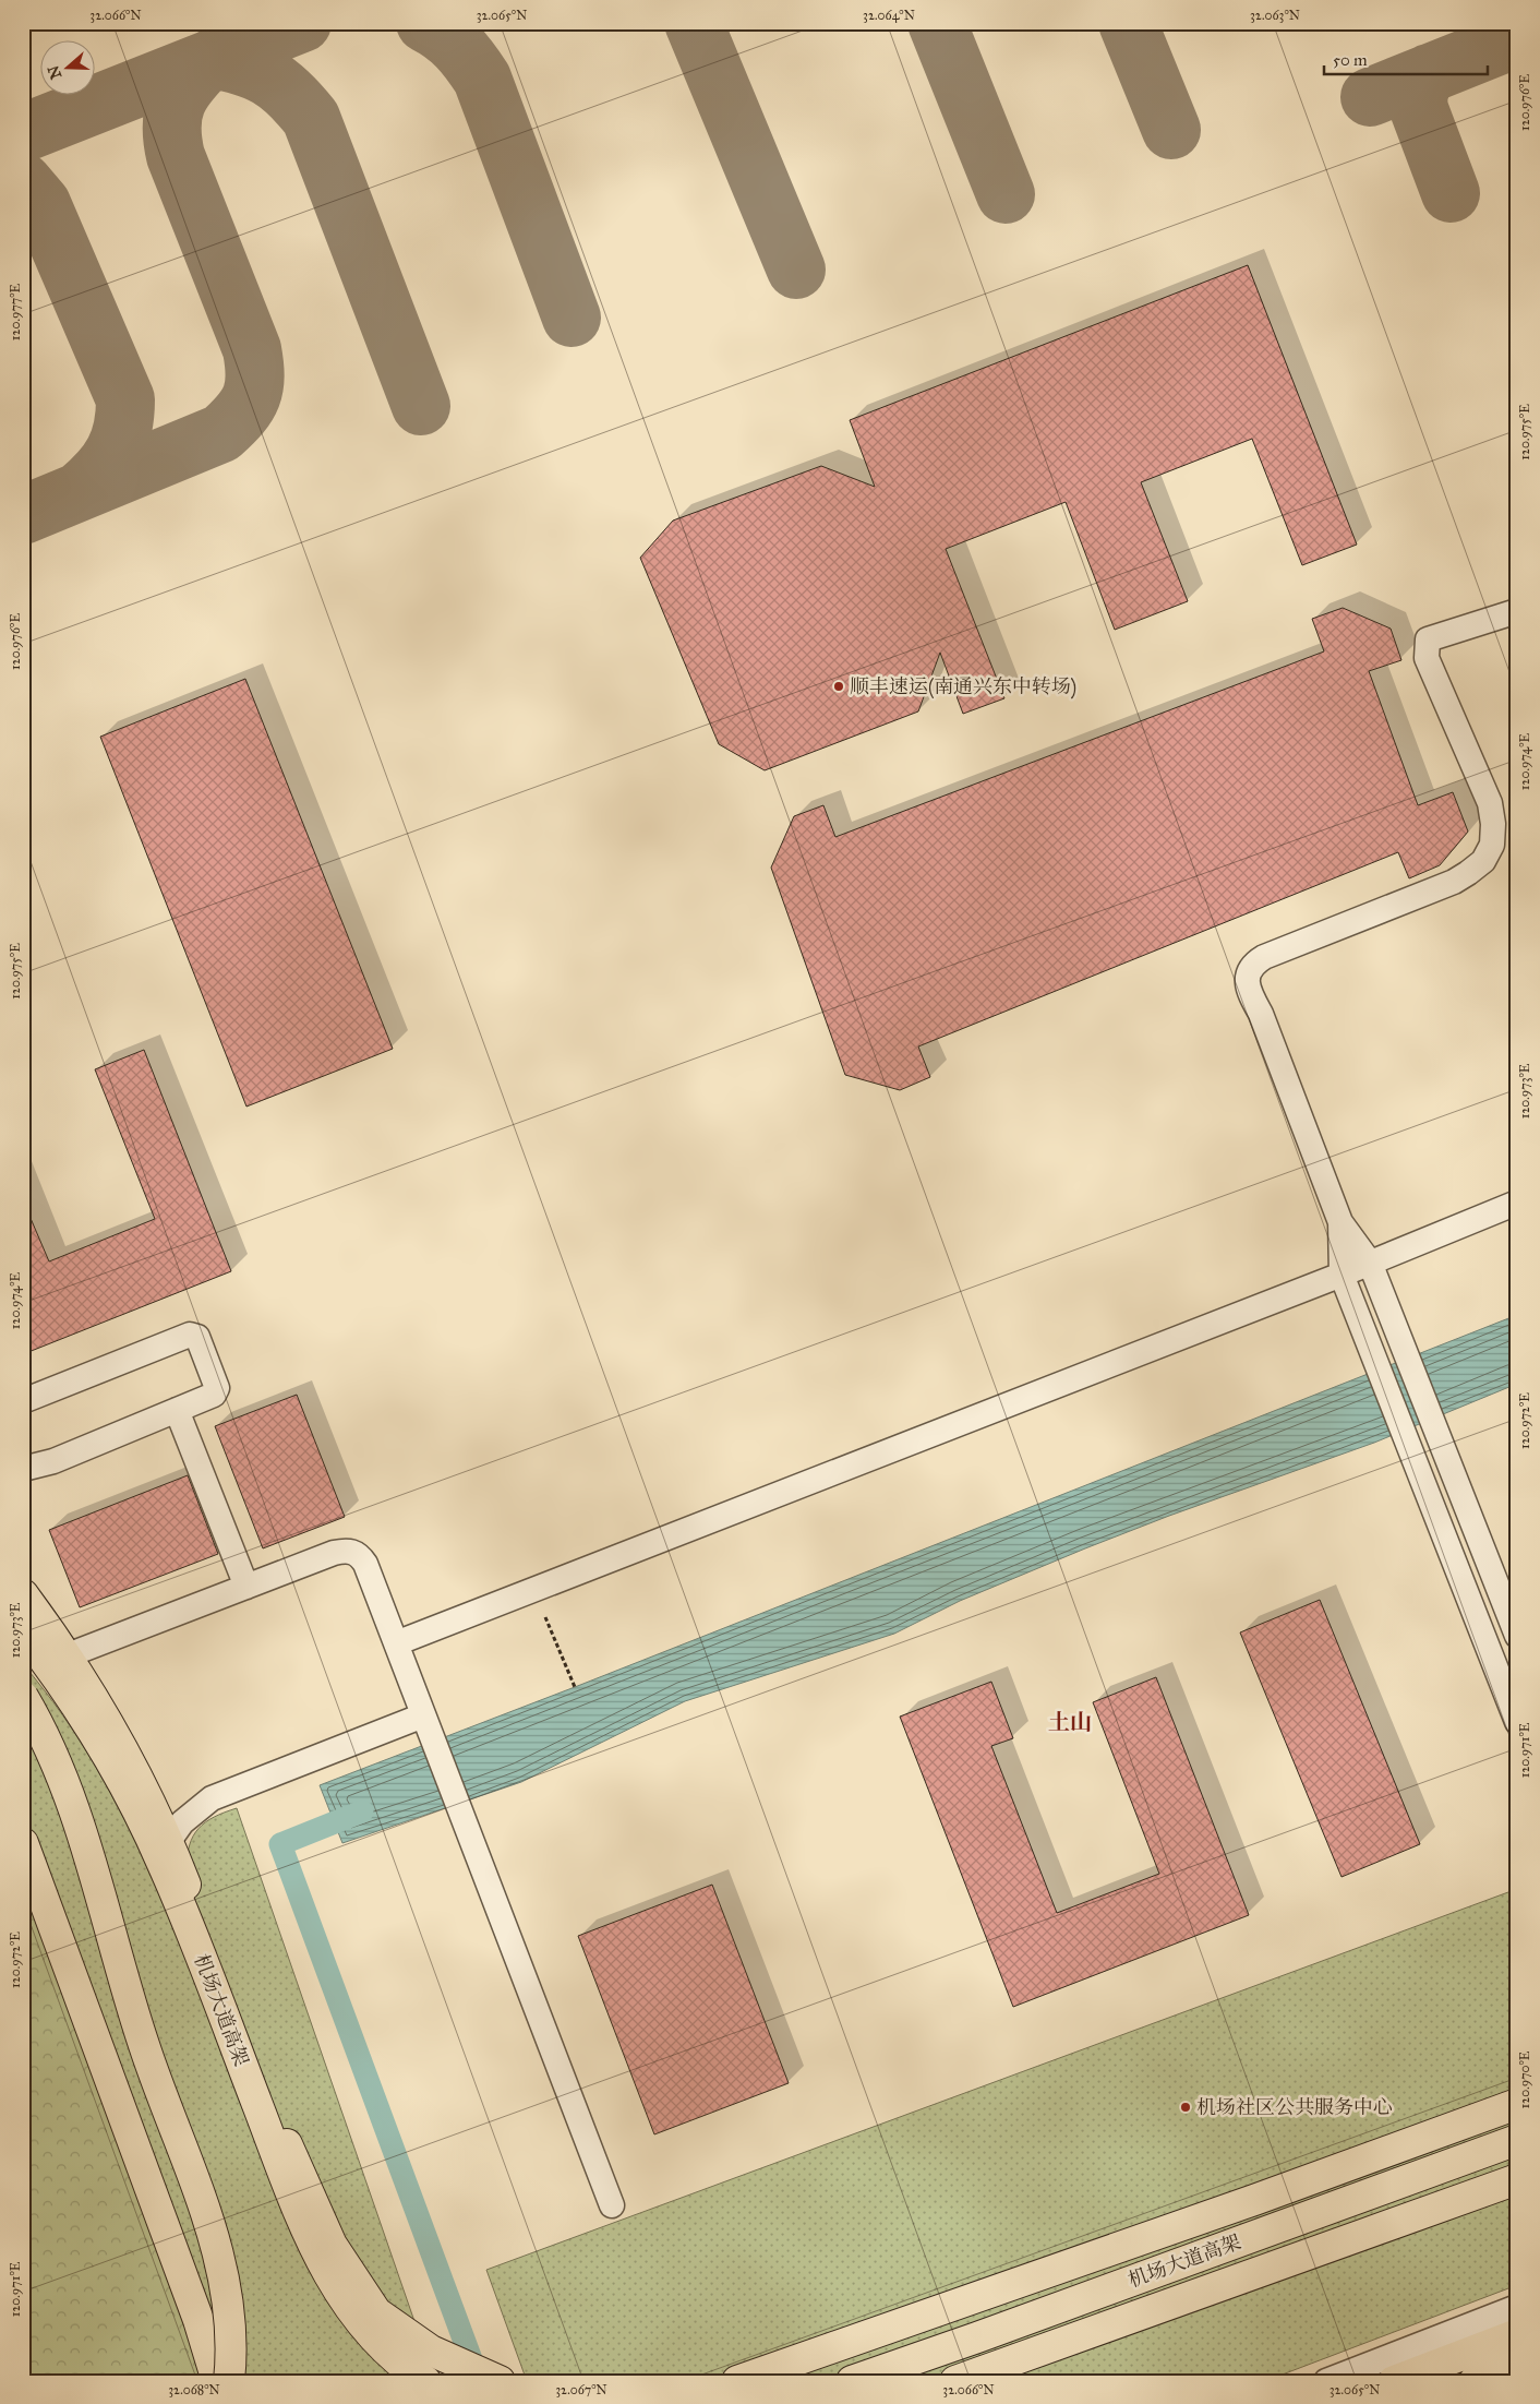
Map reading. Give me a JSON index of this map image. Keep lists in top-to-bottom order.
{
  "streets": {
    "main road": ["机场大道高架"]
  },
  "districts": ["土山"],
  "places": ["顺丰速运(南通兴东中转场)", "机场社区公共服务中心"],
  "scale_bar": "50 m",
  "north": "left",
  "coordinates": [
    "32.066°N",
    "32.065°N",
    "32.064°N",
    "32.063°N",
    "120.976°E",
    "120.977°E",
    "120.975°E",
    "120.974°E",
    "120.973°E",
    "120.972°E",
    "120.971°E",
    "120.970°E",
    "32.068°N",
    "32.067°N"
  ]
}
